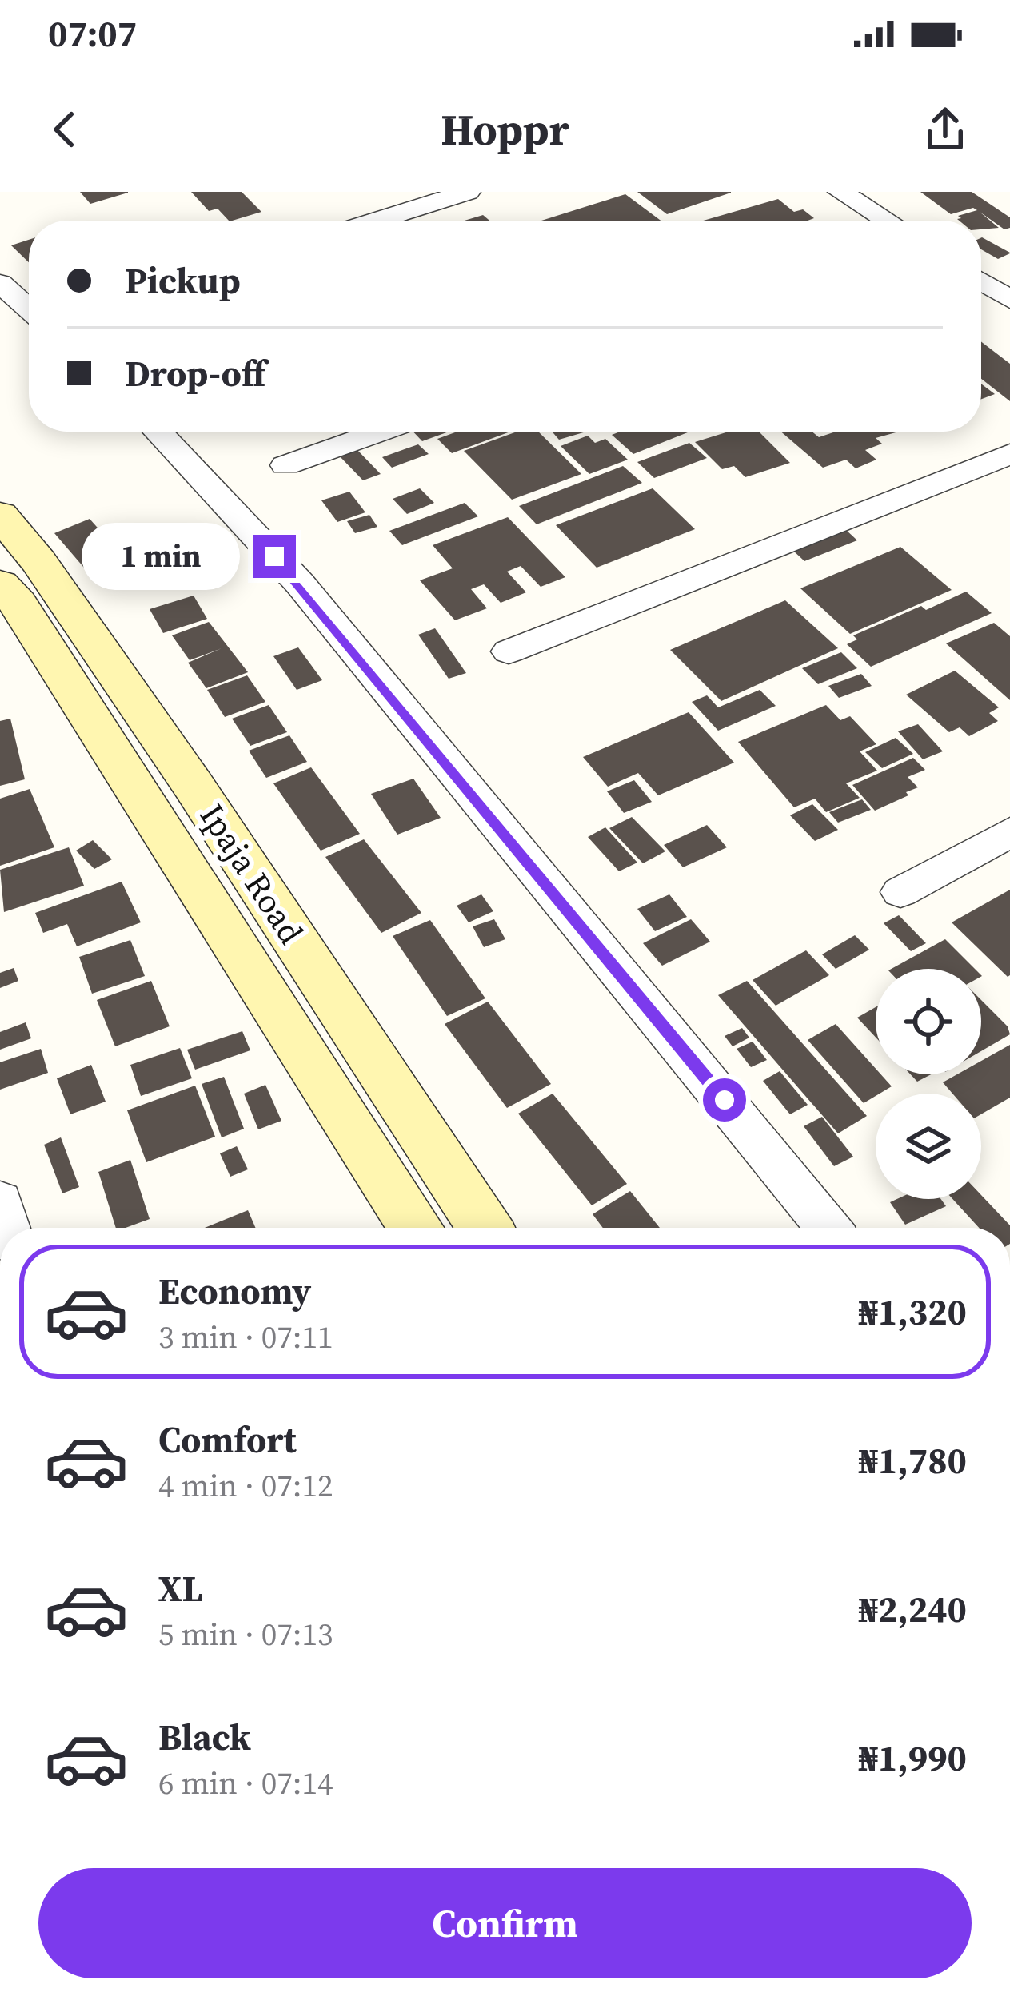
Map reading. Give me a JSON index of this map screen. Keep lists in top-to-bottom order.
{
  "streets": {
    "main road": ["Ipaja Road"]
  },
  "page": {
    "status": "07:07",
    "header": "Hoppr",
    "banner": ["Pickup", "Drop-off"],
    "bubble": "1 min",
    "list": [
      {
        "name": "Economy",
        "note": "3 min · 07:11",
        "value": "₦1,320"
      },
      {
        "name": "Comfort",
        "note": "4 min · 07:12",
        "value": "₦1,780"
      },
      {
        "name": "XL",
        "note": "5 min · 07:13",
        "value": "₦2,240"
      },
      {
        "name": "Black",
        "note": "6 min · 07:14",
        "value": "₦1,990"
      }
    ],
    "buttons": "Confirm"
  }
}
